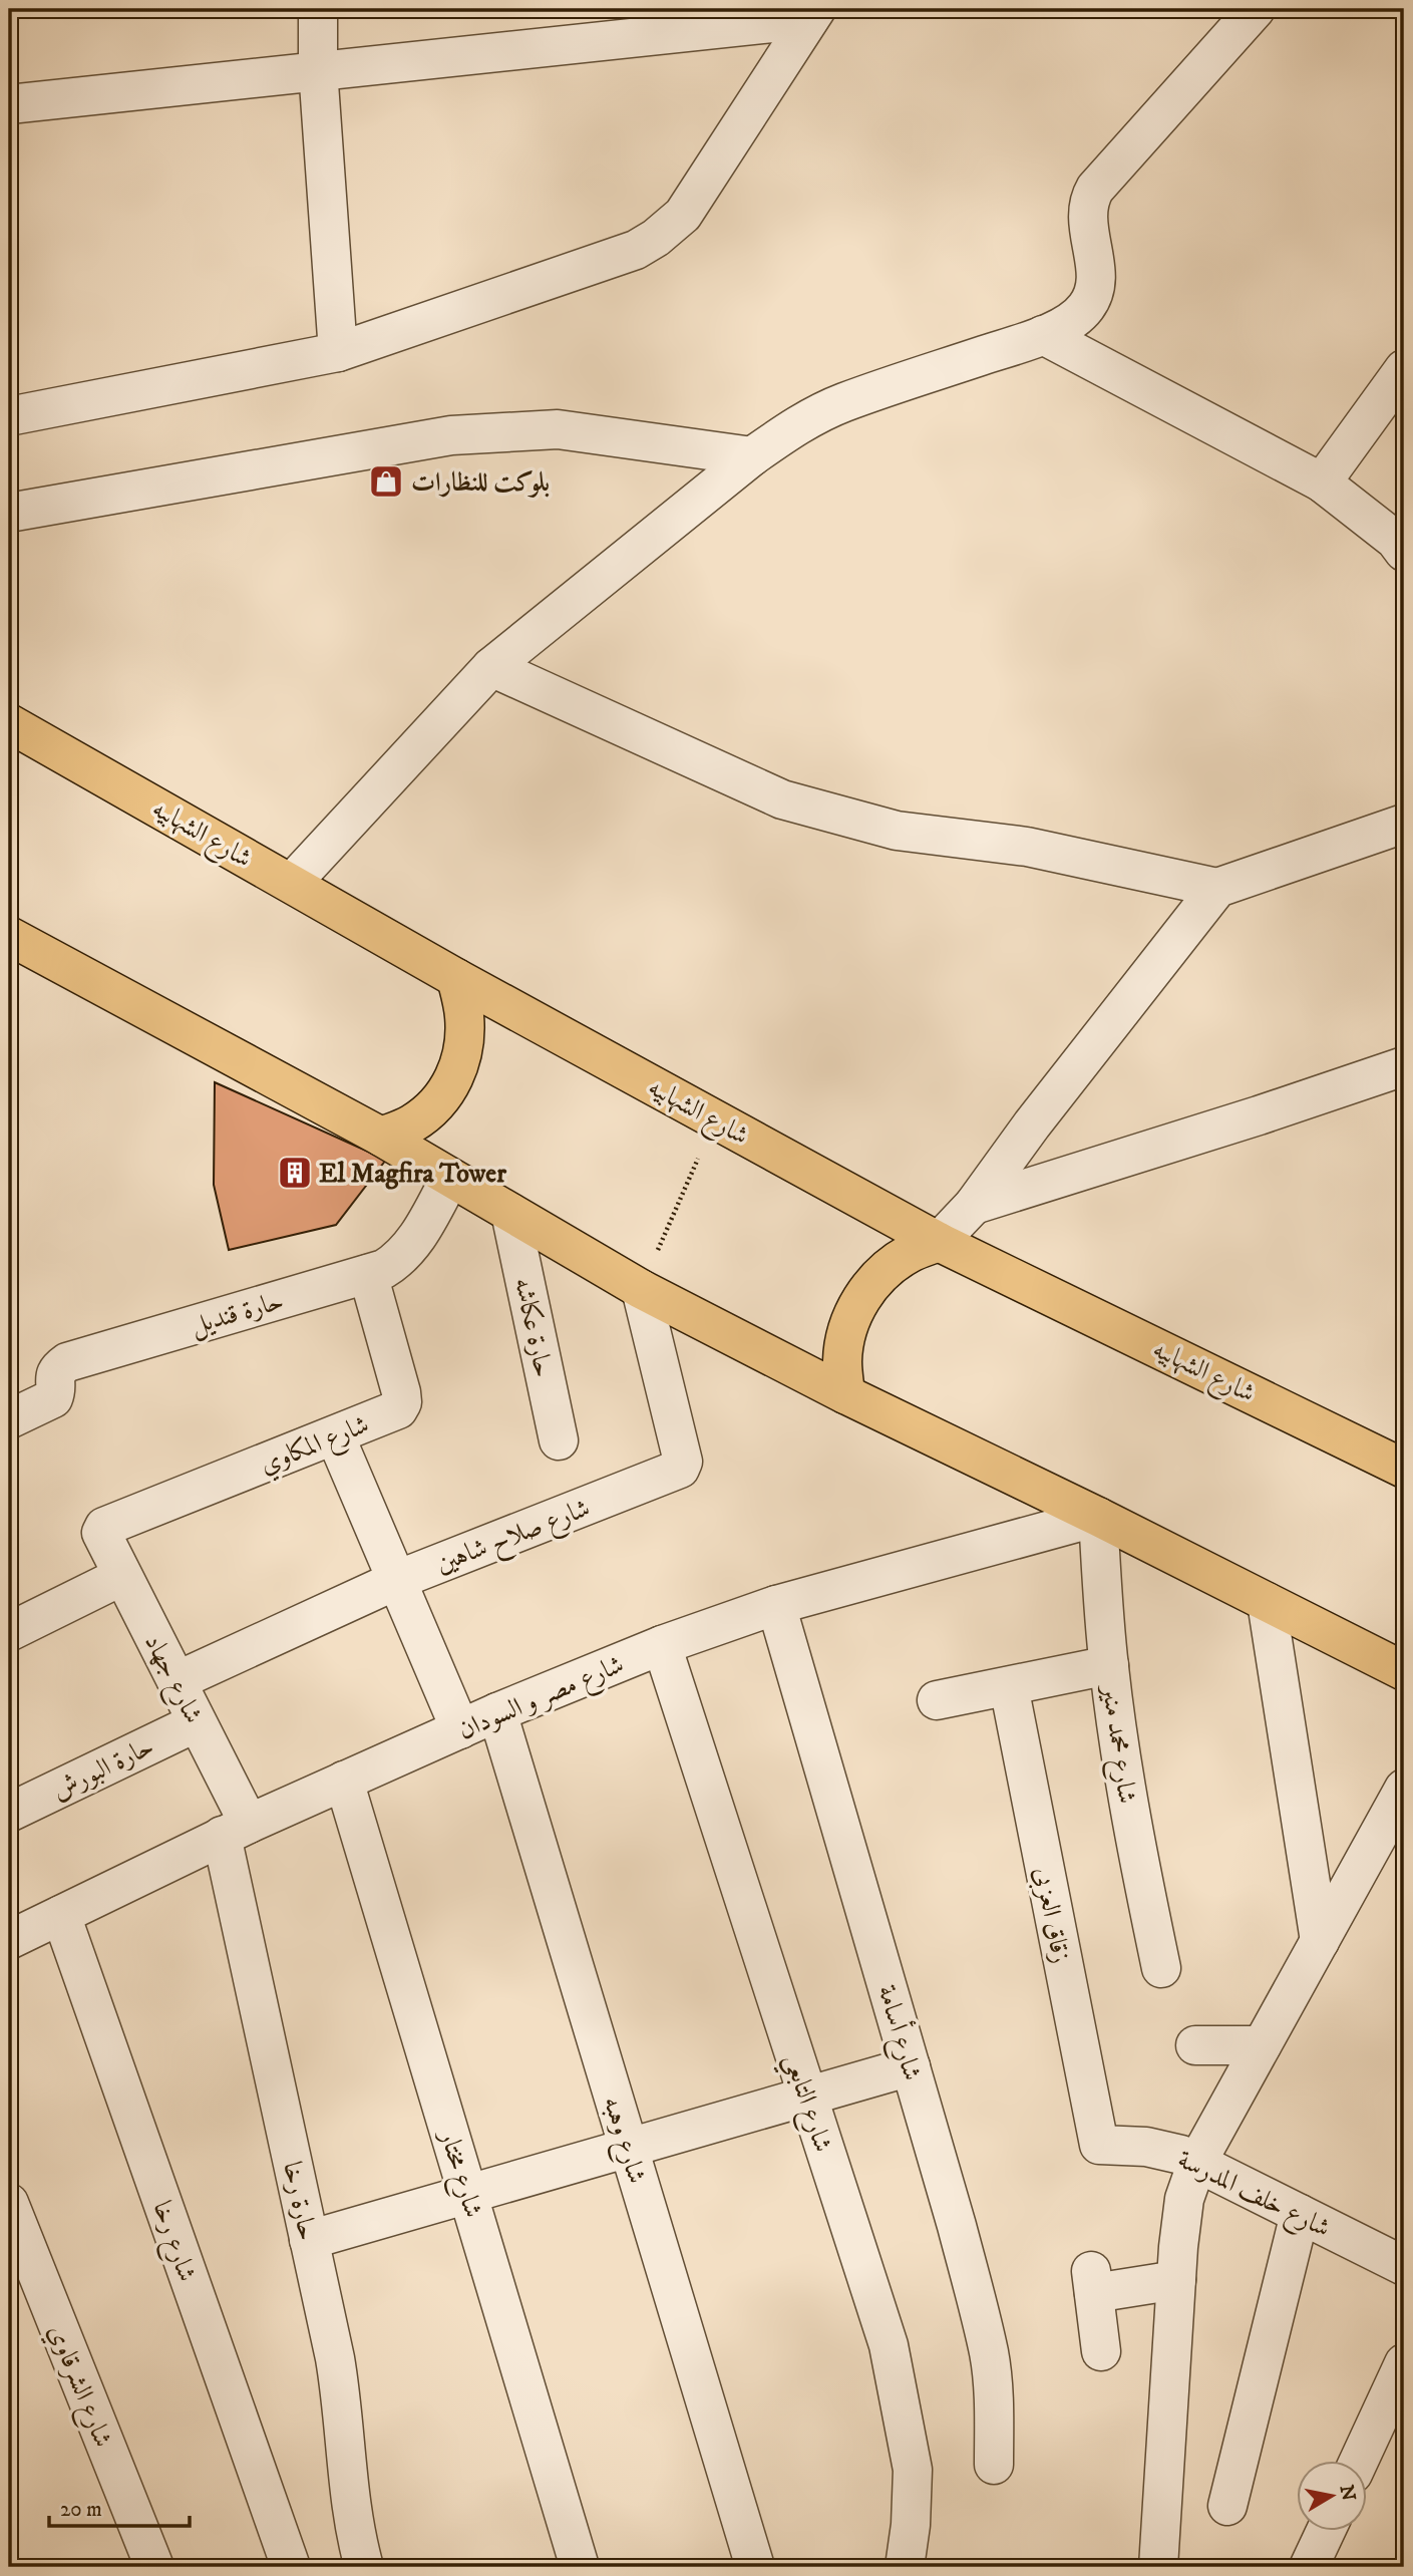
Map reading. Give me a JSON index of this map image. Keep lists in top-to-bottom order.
{
  "streets": {
    "highway": ["شارع الشهابيه"],
    "street": [
      "حارة قنديل",
      "حارة عكاشه",
      "شارع المكاوي",
      "شارع صلاح شاهين",
      "شارع جهاد",
      "شارع مصر و السودان",
      "شارع محمد منير",
      "حارة البورش",
      "زقاق العزبى",
      "شارع أسامة",
      "شارع التابعي",
      "شارع وهبه",
      "شارع مختار",
      "شارع خلف المدرسة",
      "حارة رخا",
      "شارع رخا",
      "شارع الشرقاوي"
    ]
  },
  "crossings": [
    ["حارة قنديل", "شارع المكاوي"],
    ["شارع المكاوي", "شارع جهاد"],
    ["شارع صلاح شاهين", "شارع جهاد"],
    ["شارع جهاد", "شارع مصر و السودان"],
    ["شارع جهاد", "حارة البورش"],
    ["شارع جهاد", "حارة رخا"],
    ["شارع مصر و السودان", "شارع محمد منير"],
    ["شارع مصر و السودان", "شارع أسامة"],
    ["شارع مصر و السودان", "شارع التابعي"],
    ["شارع مصر و السودان", "شارع وهبه"],
    ["شارع مصر و السودان", "شارع مختار"],
    ["شارع مصر و السودان", "حارة رخا"],
    ["شارع مصر و السودان", "شارع رخا"],
    ["زقاق العزبى", "شارع خلف المدرسة"]
  ],
  "places": {
    "shop": ["بلوكت للنظارات"],
    "building": ["El Magfira Tower"]
  },
  "scale_bar": "20 m",
  "north": "right"
}
